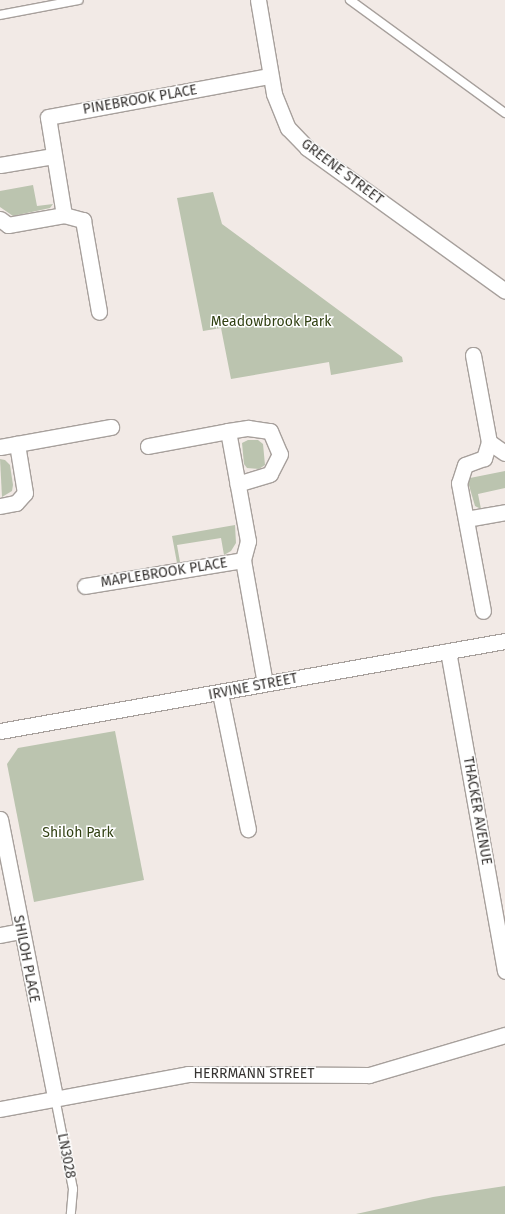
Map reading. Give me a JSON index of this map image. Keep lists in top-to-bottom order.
{
  "streets": {
    "street": [
      "PINEBROOK PLACE",
      "GREENE STREET",
      "MAPLEBROOK PLACE",
      "IRVINE STREET",
      "THACKER AVENUE",
      "SHILOH PLACE",
      "HERRMANN STREET"
    ],
    "lane": ["LN3028"]
  },
  "crossings": [
    ["PINEBROOK PLACE", "GREENE STREET"],
    ["MAPLEBROOK PLACE", "IRVINE STREET"],
    ["IRVINE STREET", "THACKER AVENUE"],
    ["SHILOH PLACE", "HERRMANN STREET"],
    ["SHILOH PLACE", "LN3028"],
    ["HERRMANN STREET", "LN3028"]
  ],
  "parks": ["Meadowbrook Park", "Shiloh Park"]
}
